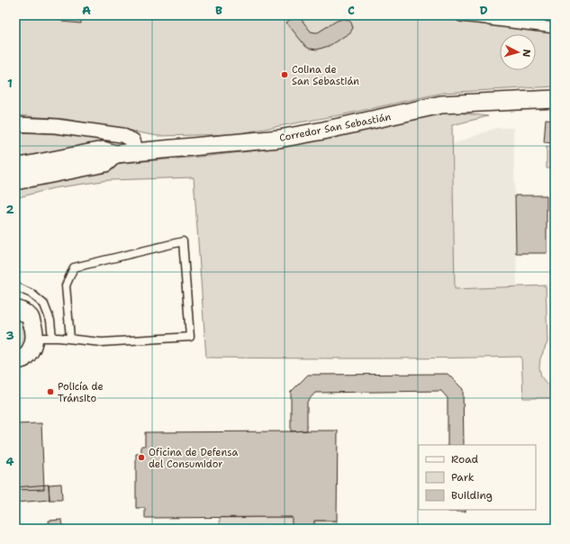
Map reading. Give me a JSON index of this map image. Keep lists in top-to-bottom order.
{
  "streets": {
    "street": ["Corredor San Sebastián"]
  },
  "places": ["Colina de San Sebastián", "Policía de Tránsito", "Oficina de Defensa del Consumidor"],
  "legend": ["Road", "Park", "Building"],
  "north": "right",
  "grid": {
    "columns": [
      "A",
      "B",
      "C",
      "D"
    ],
    "rows": [
      "1",
      "2",
      "3",
      "4"
    ]
  }
}
